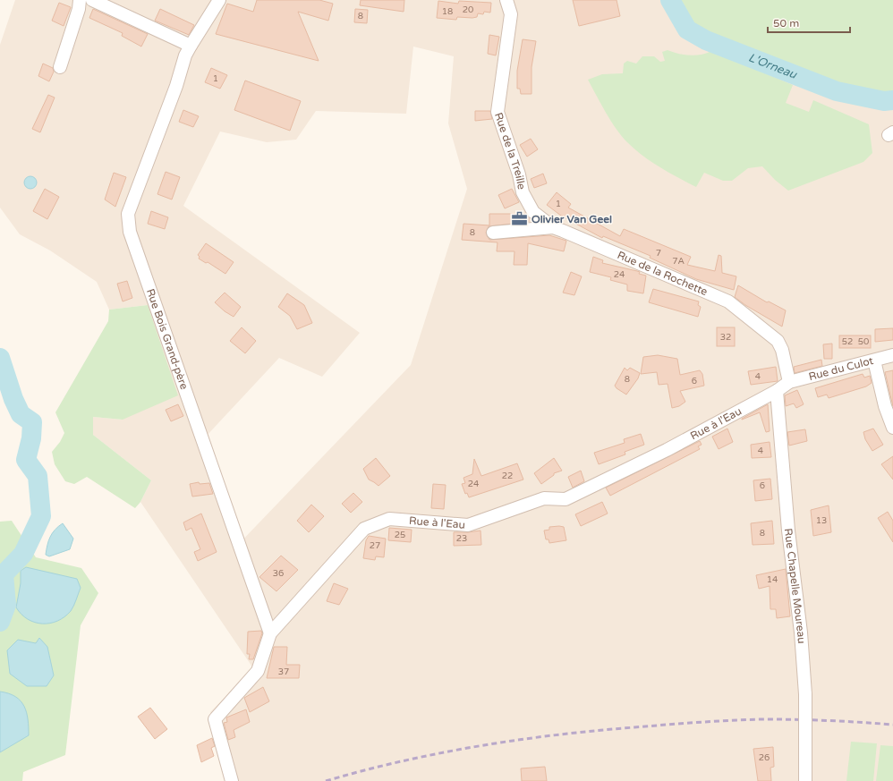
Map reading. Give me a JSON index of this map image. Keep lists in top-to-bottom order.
{
  "streets": {
    "street": [
      "Rue de la Treille",
      "Rue de la Rochette",
      "Rue Bois Grand-père",
      "Rue du Culot",
      "Rue à l'Eau",
      "Rue Chapelle Moureau"
    ]
  },
  "crossings": [
    ["Rue de la Treille", "Rue de la Rochette"],
    ["Rue de la Rochette", "Rue du Culot"],
    ["Rue de la Rochette", "Rue à l'Eau"],
    ["Rue Bois Grand-père", "Rue à l'Eau"],
    ["Rue du Culot", "Rue à l'Eau"],
    ["Rue à l'Eau", "Rue Chapelle Moureau"]
  ],
  "water": ["L'Orneau"],
  "places": {
    "office": ["Olivier Van Geel"]
  },
  "house_numbers": [
    "20",
    "18",
    "8",
    "1",
    "1",
    "8",
    "7",
    "7A",
    "24",
    "32",
    "52",
    "50",
    "4",
    "8",
    "6",
    "4",
    "22",
    "24",
    "6",
    "13",
    "8",
    "25",
    "23",
    "27",
    "36",
    "14",
    "37",
    "26"
  ],
  "scale_bar": "50 m"
}
